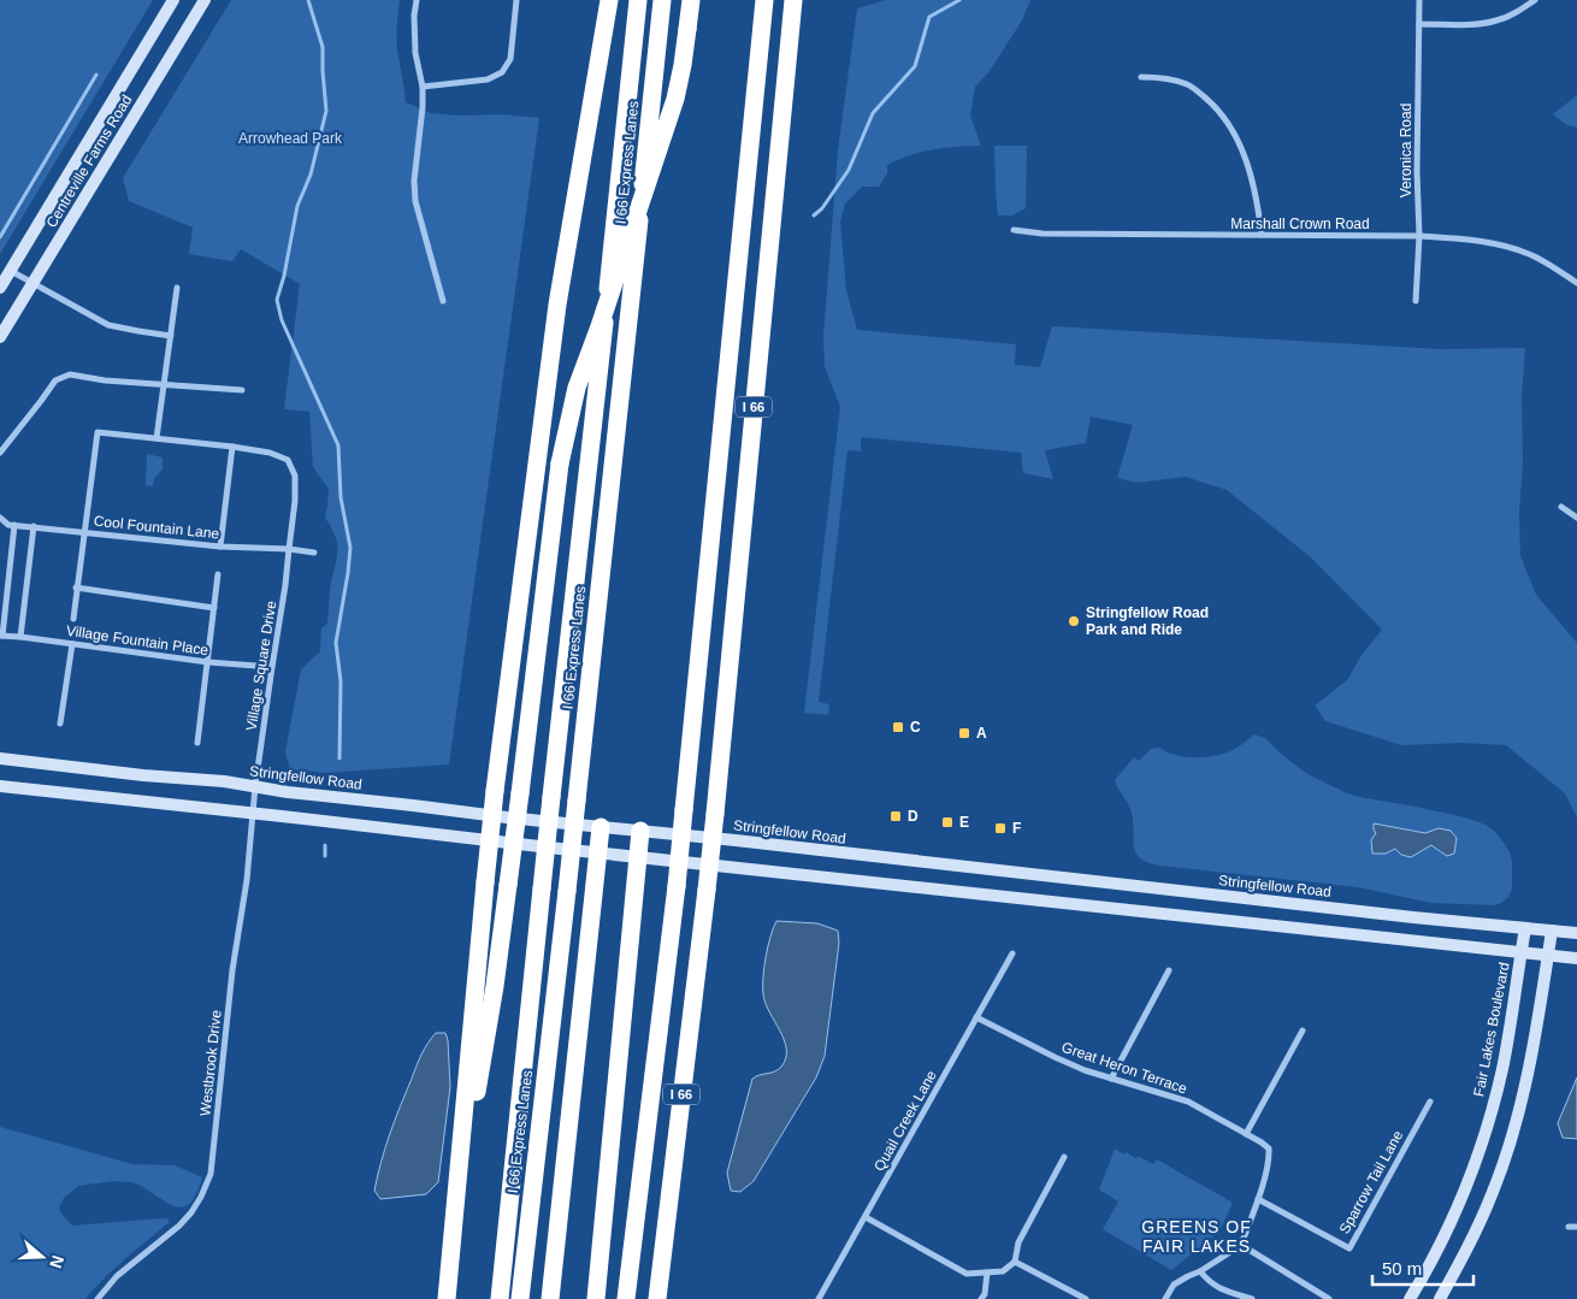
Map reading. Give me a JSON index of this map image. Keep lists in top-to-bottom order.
{
  "streets": {
    "highway": ["I 66 Express Lanes", "I 66"],
    "main road": ["Centreville Farms Road", "Stringfellow Road", "Fair Lakes Boulevard"],
    "street": [
      "Veronica Road",
      "Marshall Crown Road",
      "Cool Fountain Lane",
      "Village Fountain Place",
      "Village Square Drive",
      "Westbrook Drive",
      "Great Heron Terrace",
      "Quail Creek Lane",
      "Sparrow Tail Lane"
    ]
  },
  "crossings": [
    ["Veronica Road", "Marshall Crown Road"],
    ["Cool Fountain Lane", "Village Square Drive"],
    ["Village Fountain Place", "Village Square Drive"],
    ["Village Square Drive", "Stringfellow Road"],
    ["Village Square Drive", "Westbrook Drive"],
    ["Stringfellow Road", "Fair Lakes Boulevard"],
    ["Stringfellow Road", "Westbrook Drive"],
    ["Great Heron Terrace", "Quail Creek Lane"],
    ["Great Heron Terrace", "Sparrow Tail Lane"]
  ],
  "districts": ["GREENS OF FAIR LAKES"],
  "parks": ["Arrowhead Park"],
  "places": {
    "other": ["Stringfellow Road Park and Ride"],
    "transit": [
      "C",
      "A",
      "D",
      "E",
      "F"
    ]
  },
  "scale_bar": "50 m",
  "north": "right"
}
